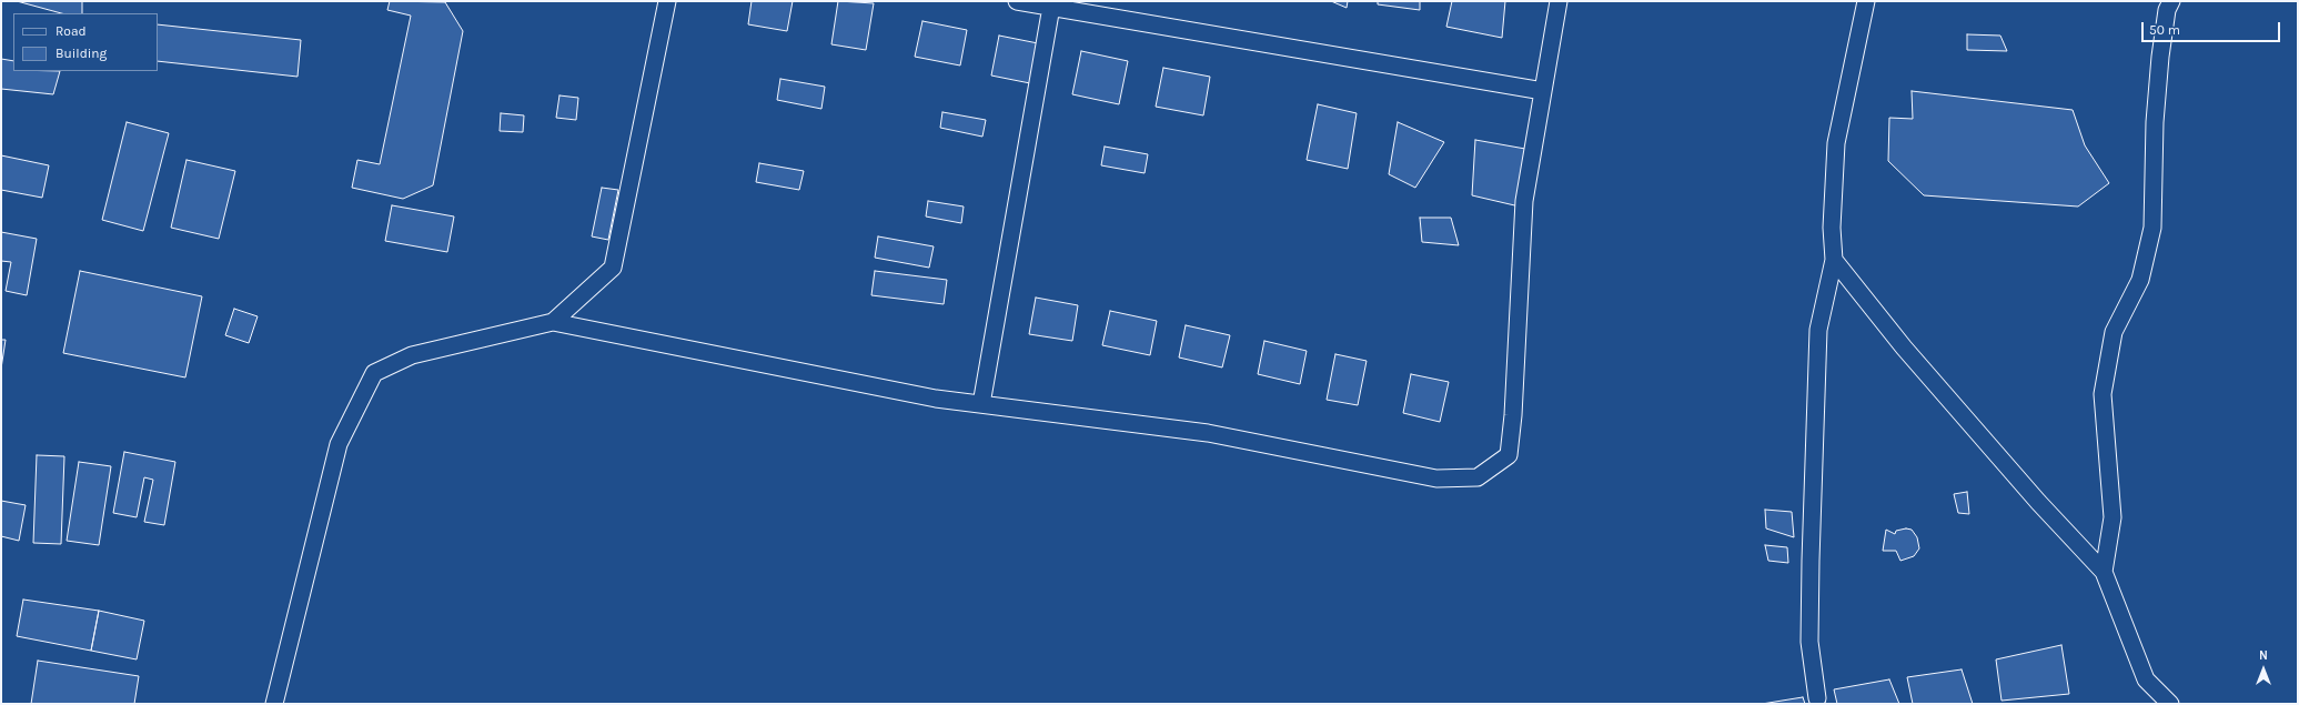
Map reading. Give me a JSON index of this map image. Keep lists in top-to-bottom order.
{
  "legend": ["Road", "Building"],
  "scale_bar": "50 m",
  "north": "top"
}
